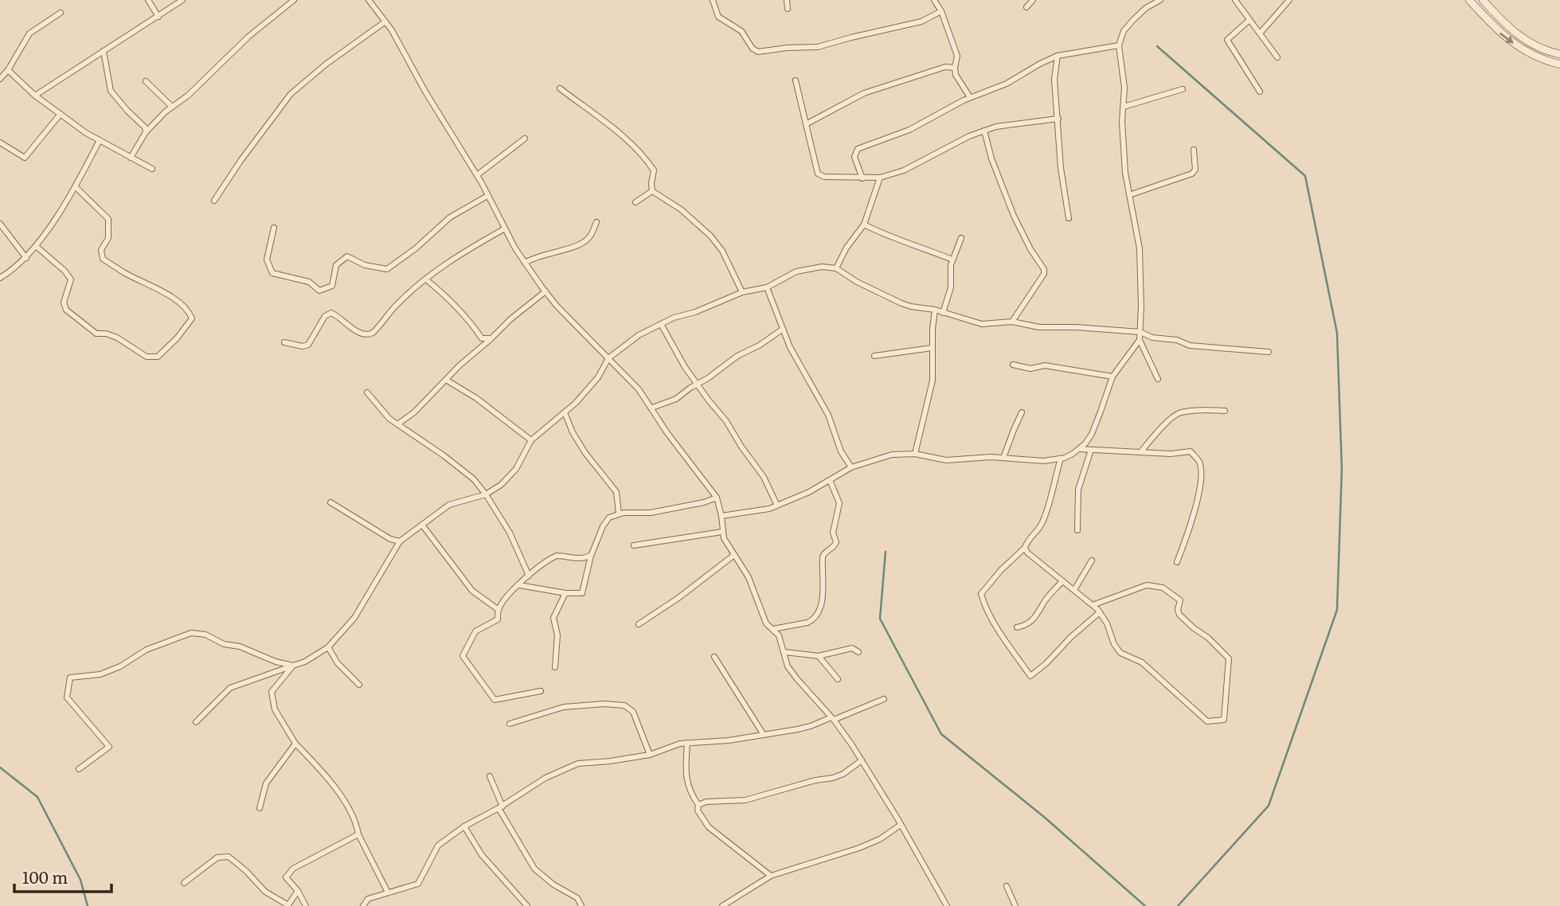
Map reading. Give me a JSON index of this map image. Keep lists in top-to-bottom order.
{
  "scale_bar": "100 m"
}
